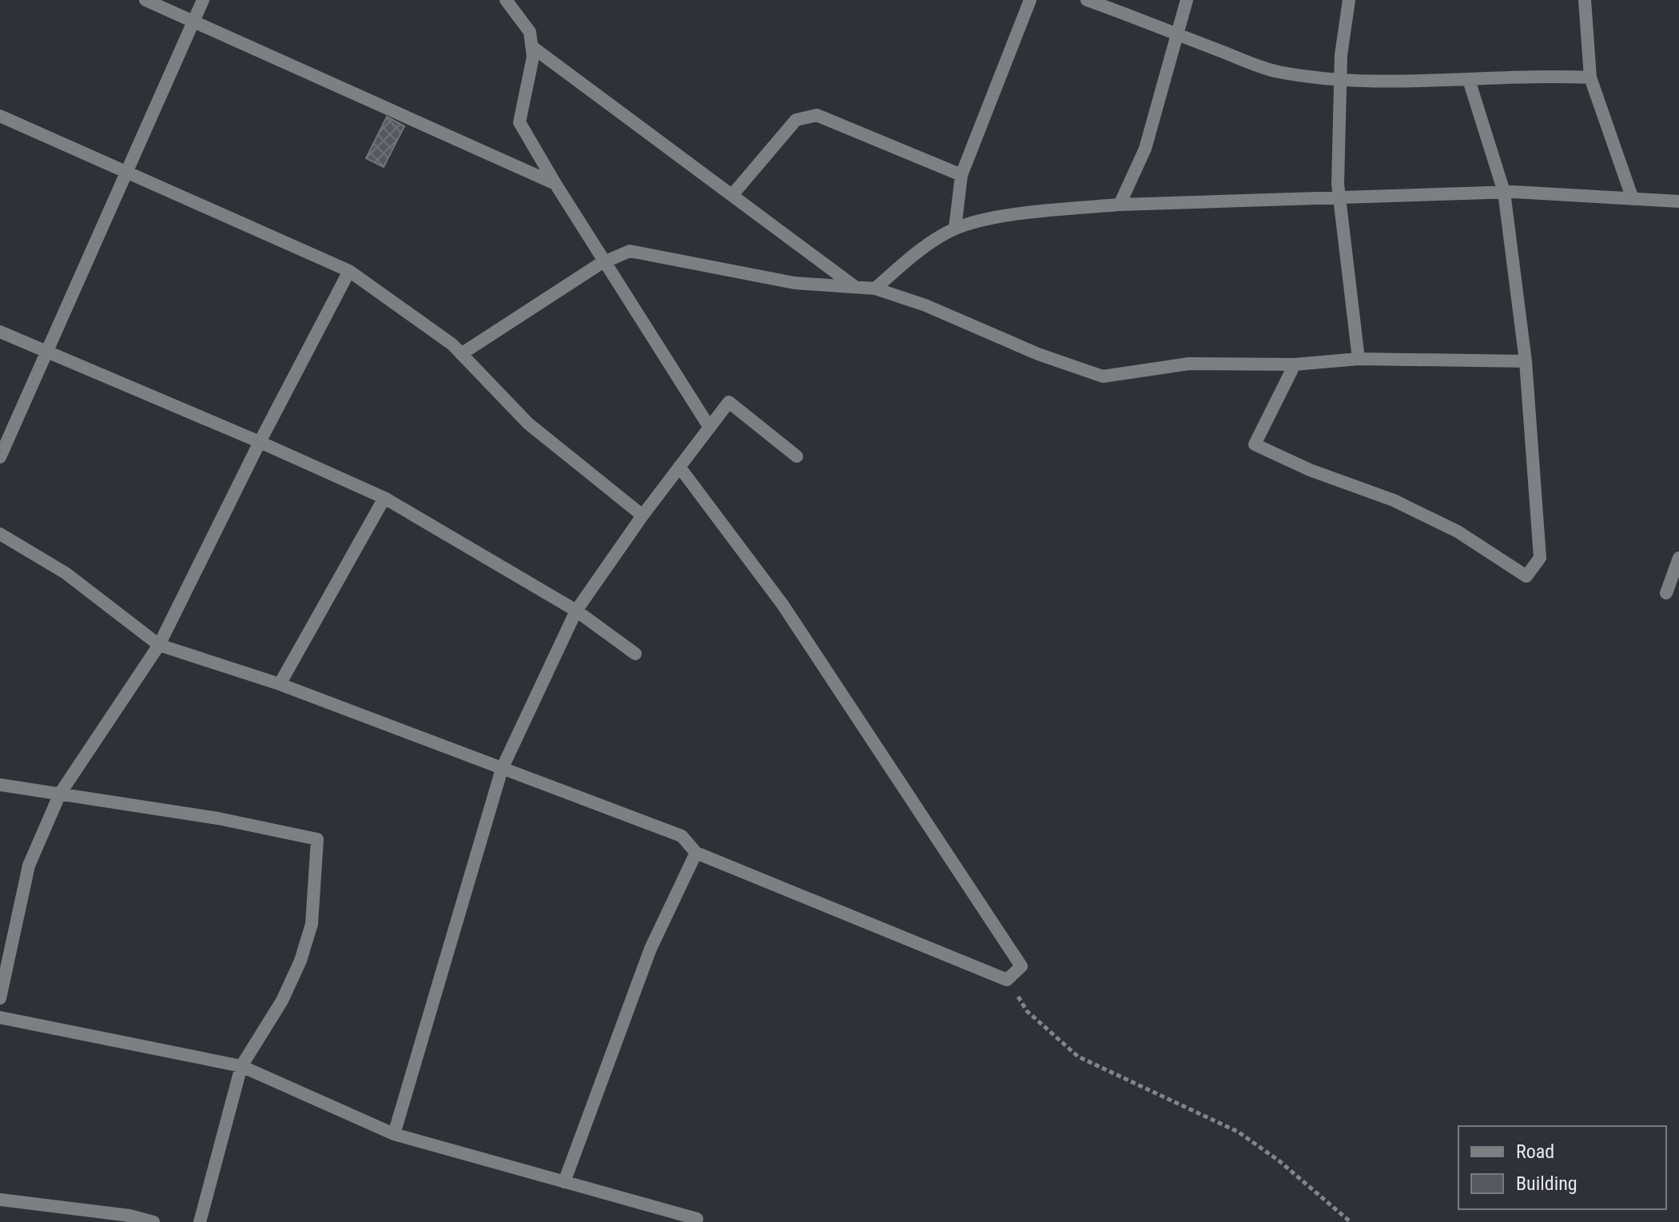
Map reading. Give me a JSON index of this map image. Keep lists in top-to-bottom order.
{
  "legend": ["Road", "Building"]
}
